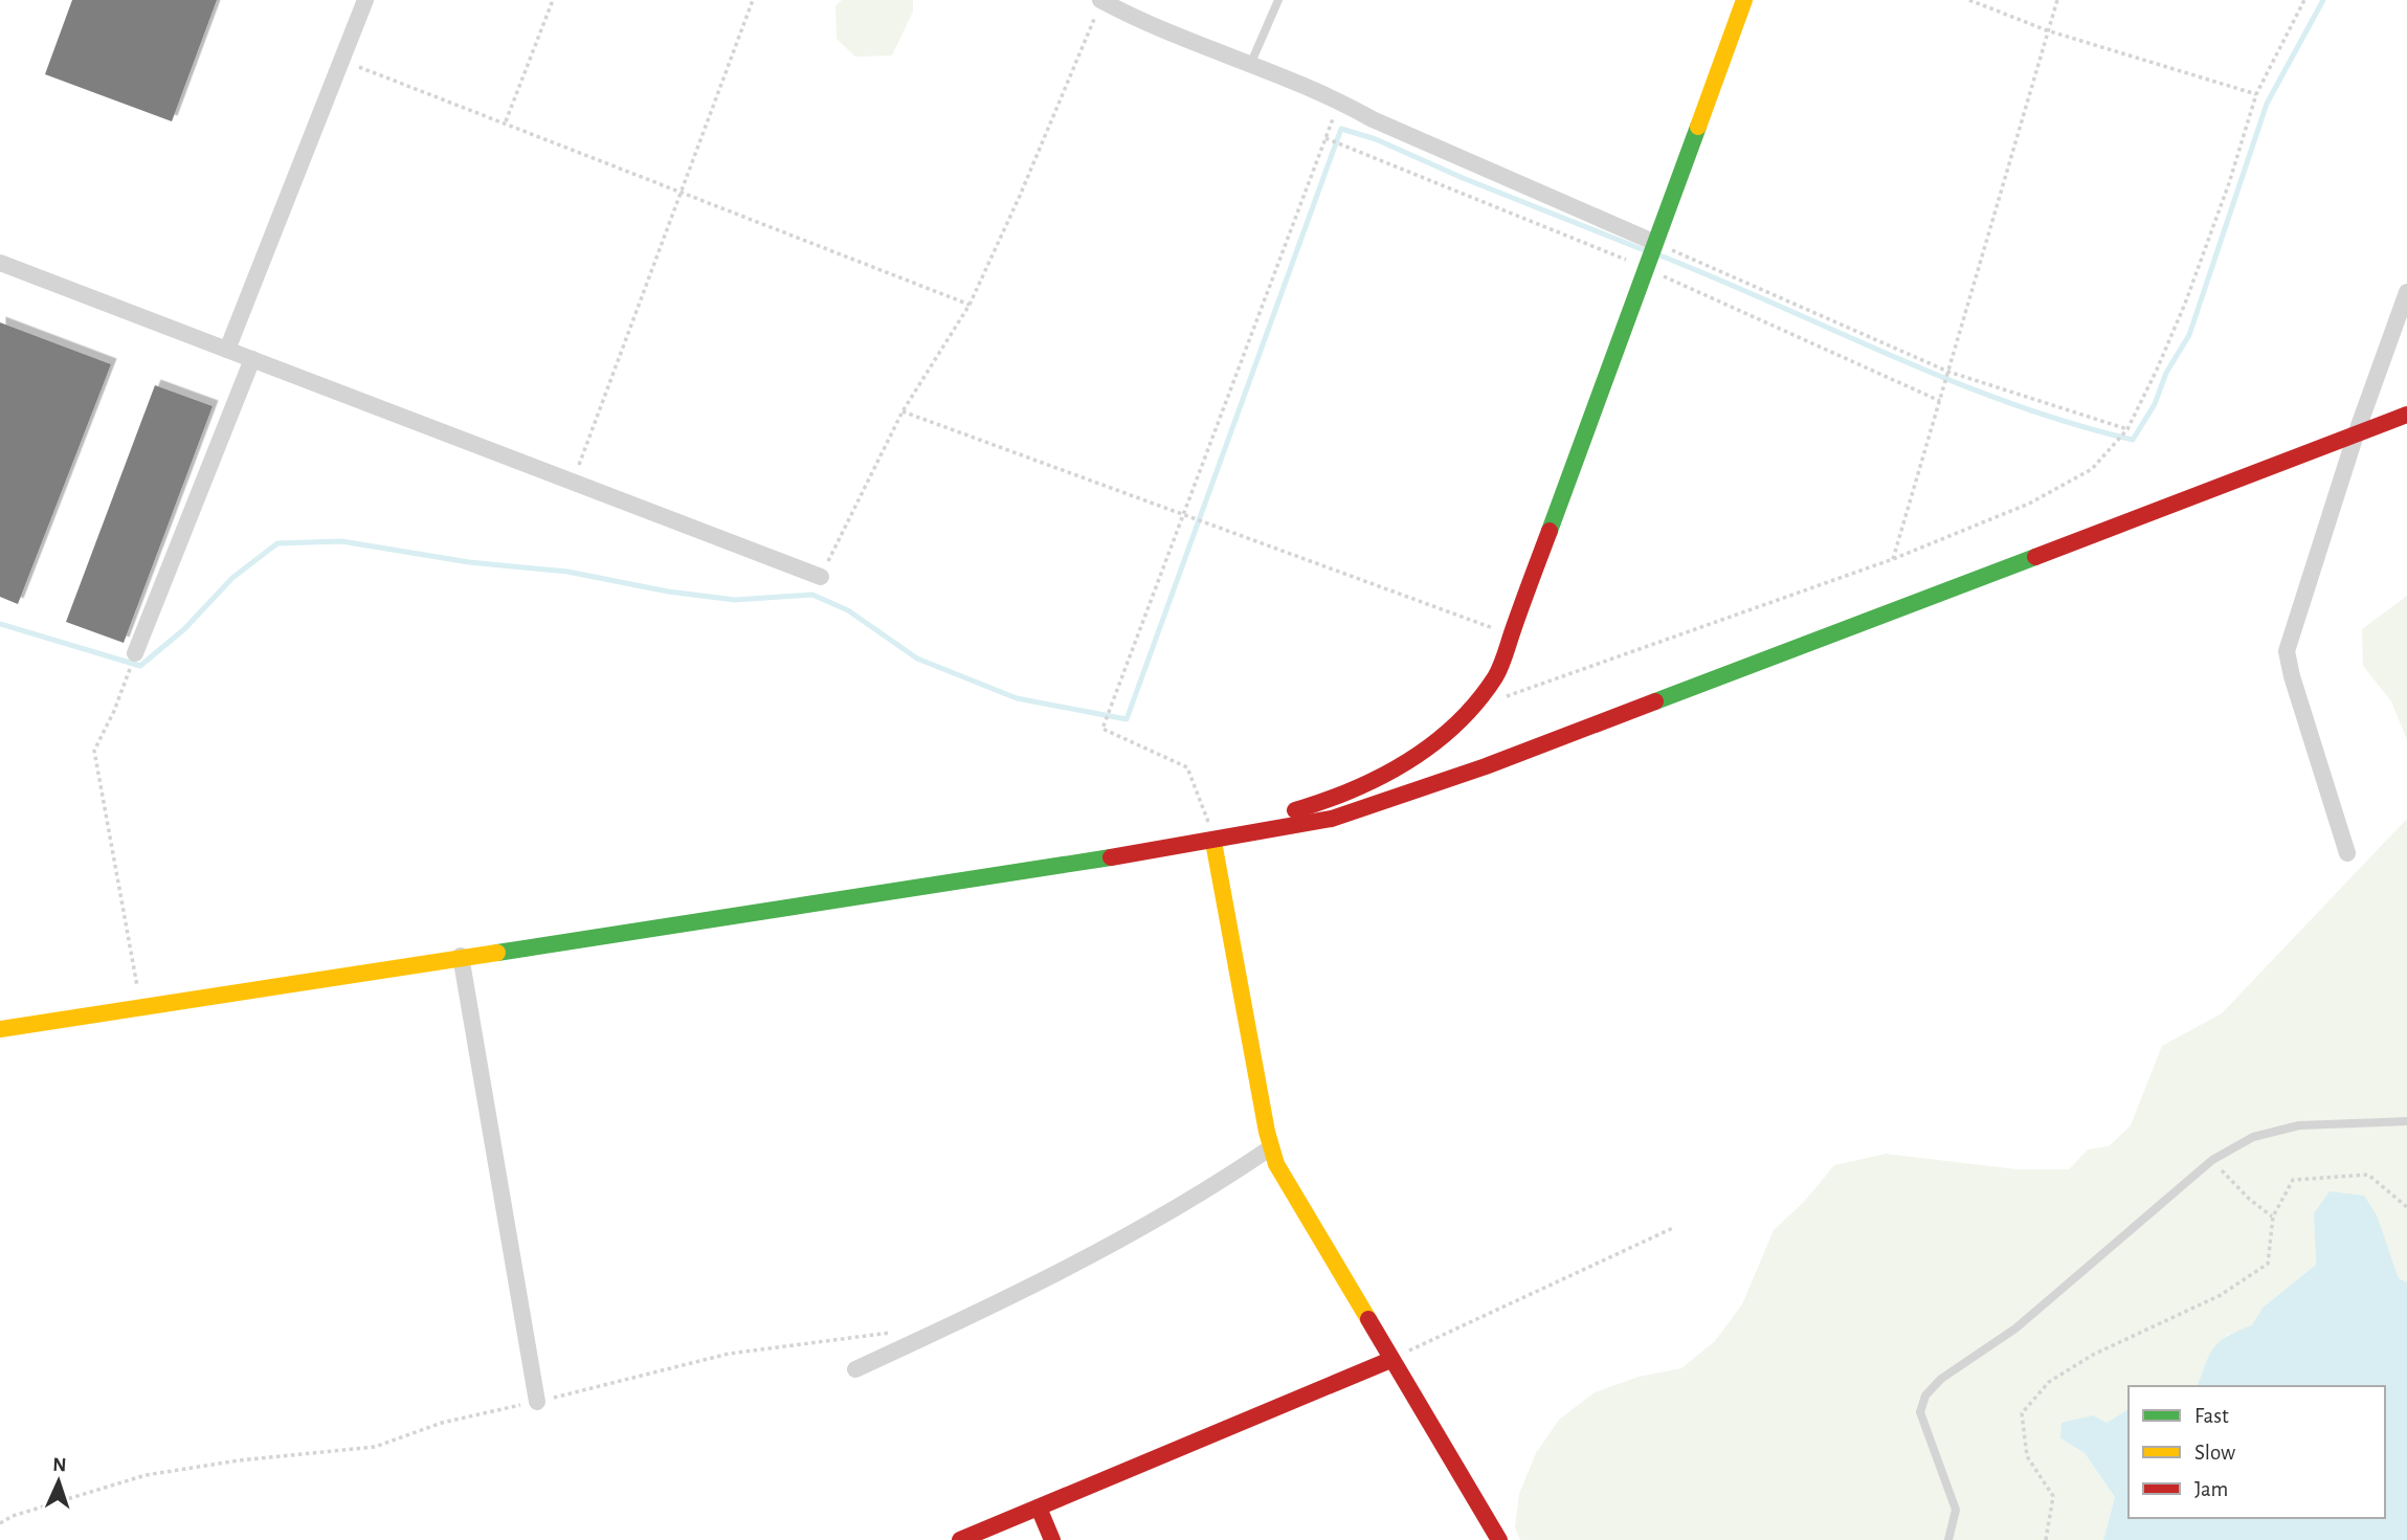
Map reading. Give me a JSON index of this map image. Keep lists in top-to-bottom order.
{
  "legend": ["Fast", "Slow", "Jam"],
  "north": "top"
}
